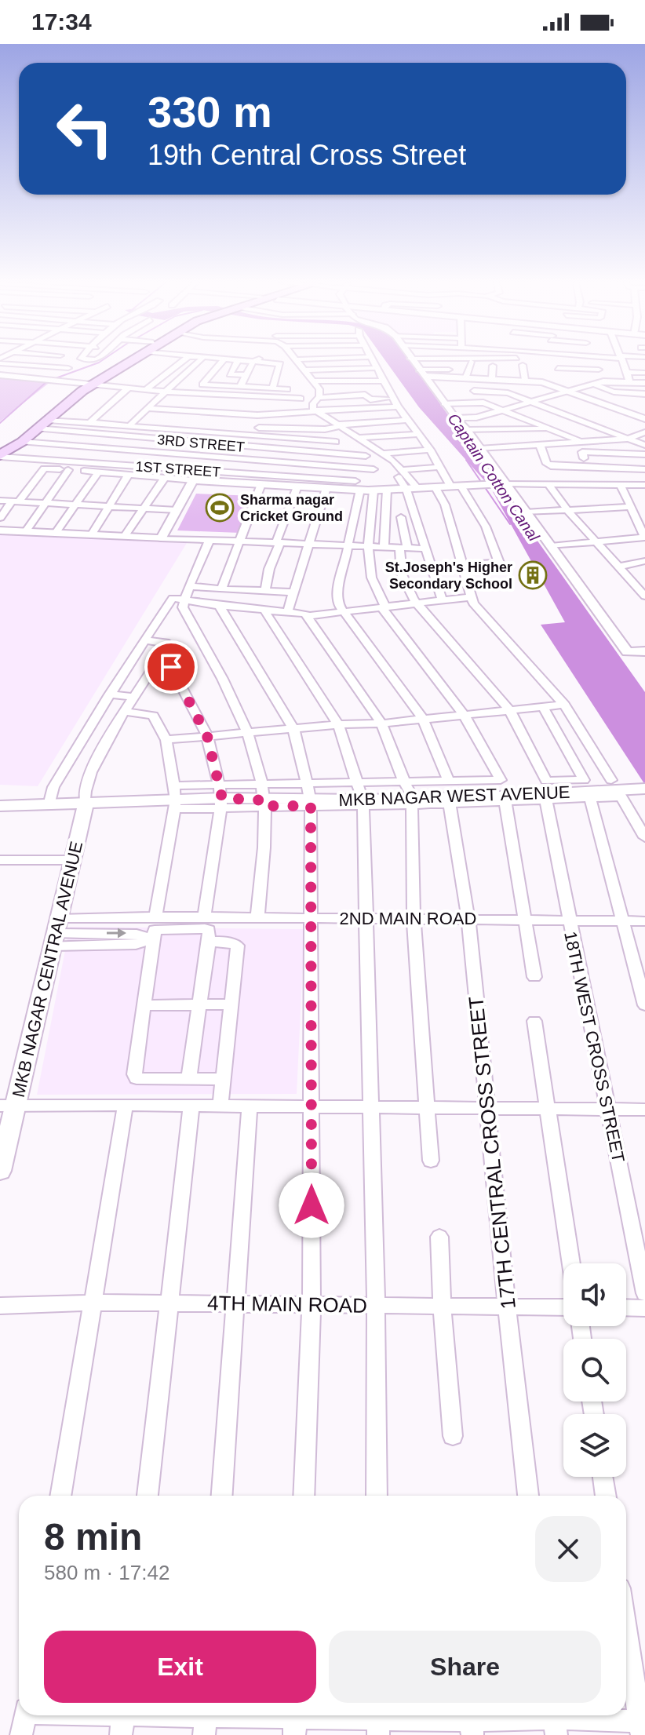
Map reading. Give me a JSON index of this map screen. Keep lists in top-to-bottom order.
{
  "streets": {
    "main road": ["MKB NAGAR WEST AVENUE", "MKB NAGAR CENTRAL AVENUE"],
    "street": [
      "3RD STREET",
      "1ST STREET",
      "2ND MAIN ROAD",
      "18TH WEST CROSS STREET",
      "17TH CENTRAL CROSS STREET",
      "4TH MAIN ROAD"
    ]
  },
  "crossings": [
    ["MKB NAGAR WEST AVENUE", "MKB NAGAR CENTRAL AVENUE"],
    ["2ND MAIN ROAD", "MKB NAGAR CENTRAL AVENUE"],
    ["2ND MAIN ROAD", "18TH WEST CROSS STREET"],
    ["2ND MAIN ROAD", "17TH CENTRAL CROSS STREET"],
    ["17TH CENTRAL CROSS STREET", "4TH MAIN ROAD"]
  ],
  "water": ["Captain Cotton Canal"],
  "places": {
    "sports": ["Sharma nagar Cricket Ground"],
    "building": ["St.Joseph's Higher Secondary School"]
  },
  "page": {
    "status": "17:34",
    "turn": ["330 m", "19th Central Cross Street"],
    "heading": ["8 min", "580 m · 17:42"],
    "buttons": ["Exit", "Share"]
  }
}
